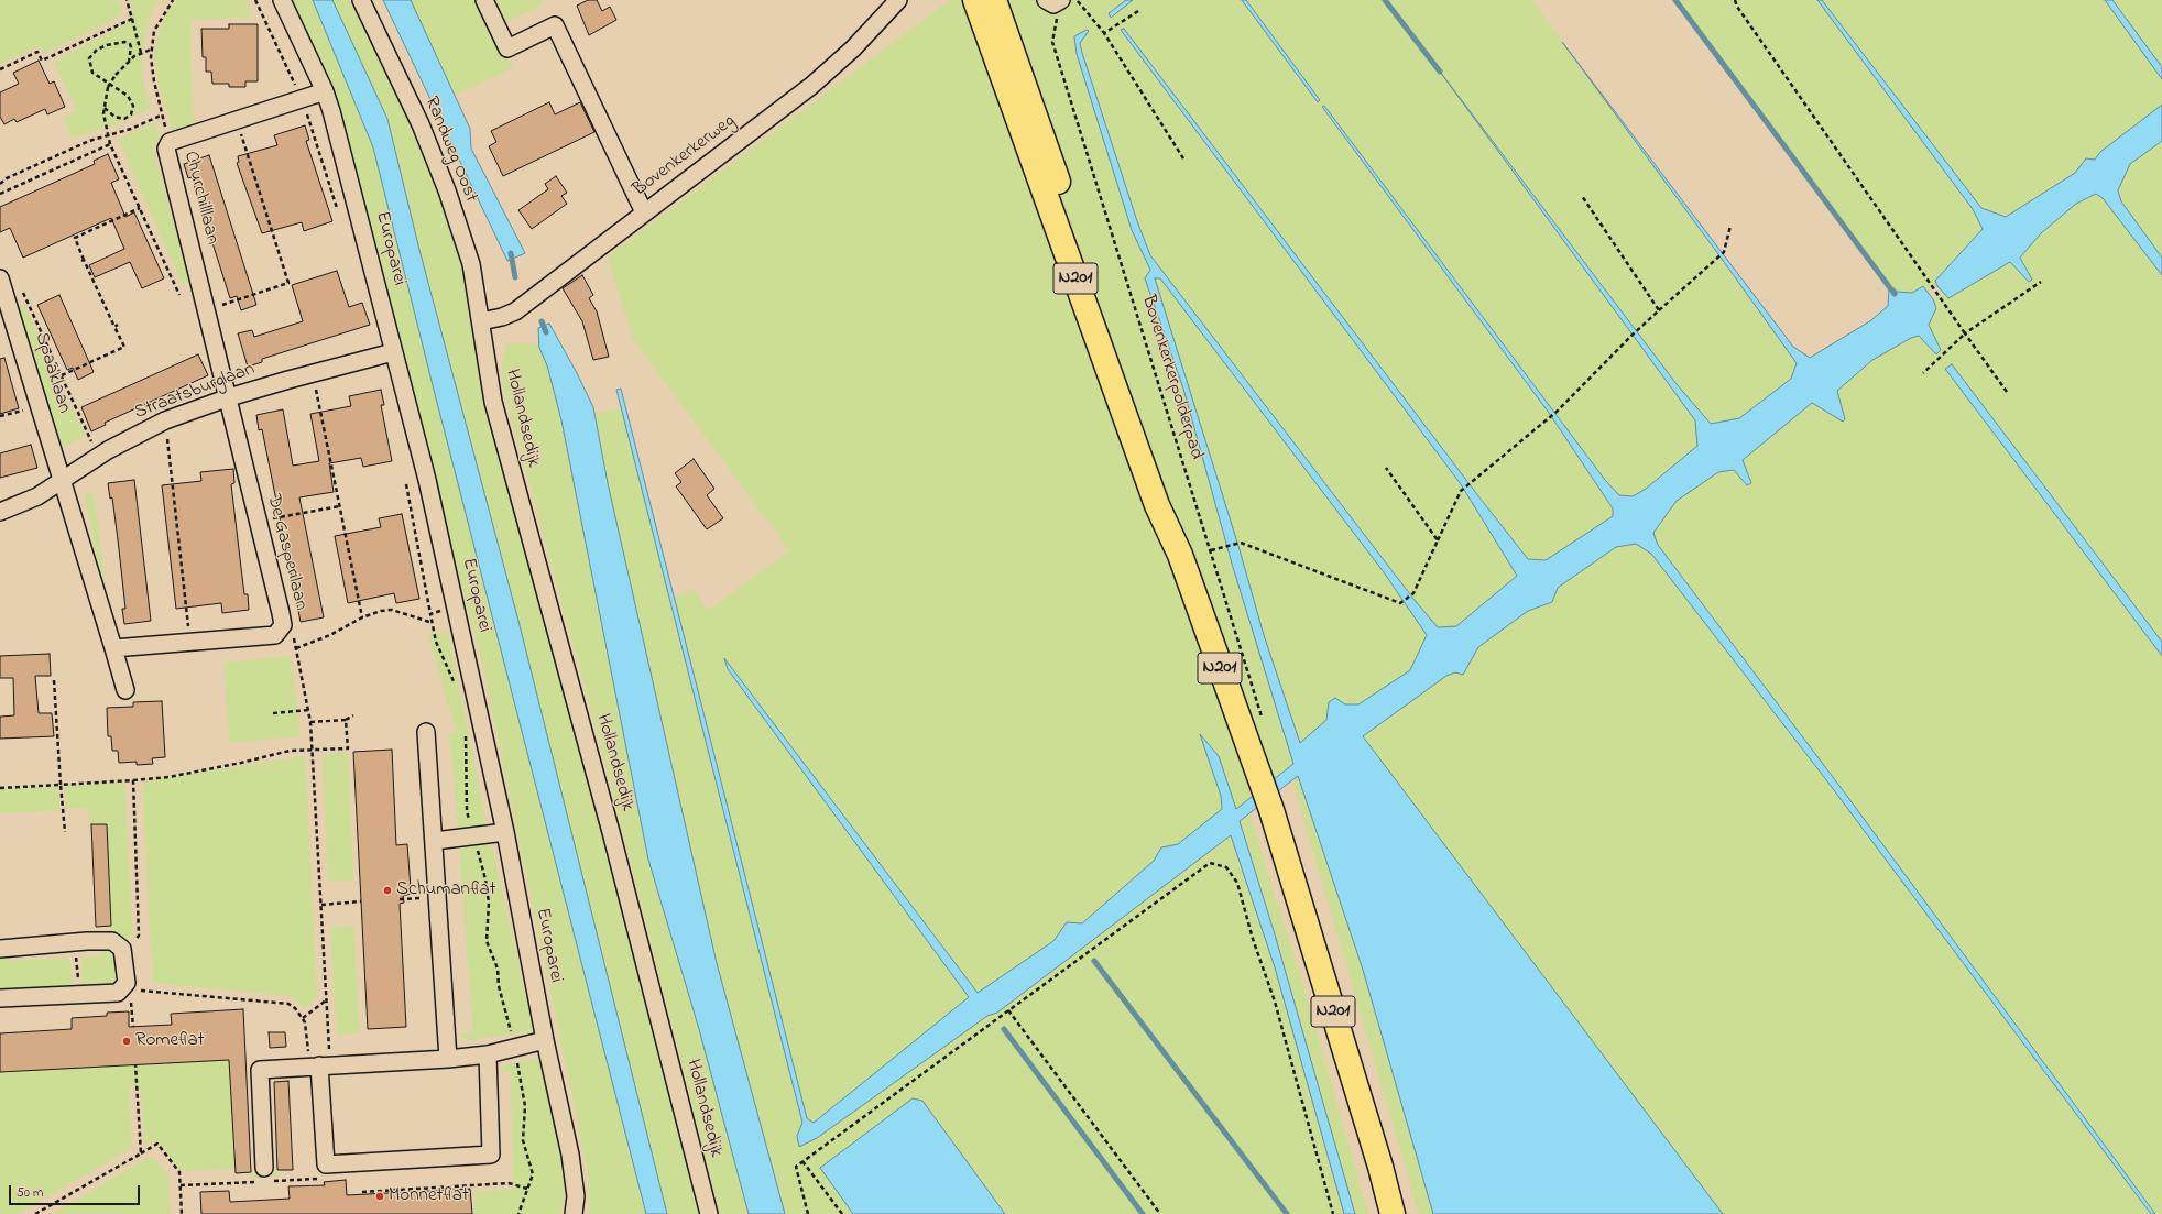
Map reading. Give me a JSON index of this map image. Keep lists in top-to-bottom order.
{
  "streets": {
    "highway": ["N201"],
    "street": [
      "Randweg Oost",
      "Bovenkerkerweg",
      "Churchilllaan",
      "Europarei",
      "Spaaklaan",
      "Straatsburglaan",
      "Hollandsedijk",
      "De Gasperilaan"
    ],
    "path": ["Bovenkerkerpolderpad"]
  },
  "crossings": [
    ["Randweg Oost", "Bovenkerkerweg"],
    ["Randweg Oost", "Hollandsedijk"],
    ["Bovenkerkerweg", "Hollandsedijk"],
    ["Churchilllaan", "Europarei"],
    ["Churchilllaan", "Straatsburglaan"],
    ["Churchilllaan", "De Gasperilaan"],
    ["Europarei", "Straatsburglaan"],
    ["Spaaklaan", "Straatsburglaan"],
    ["Straatsburglaan", "De Gasperilaan"]
  ],
  "places": ["Schumanflat", "Romeflat", "Monnetflat"],
  "scale_bar": "50 m"
}
